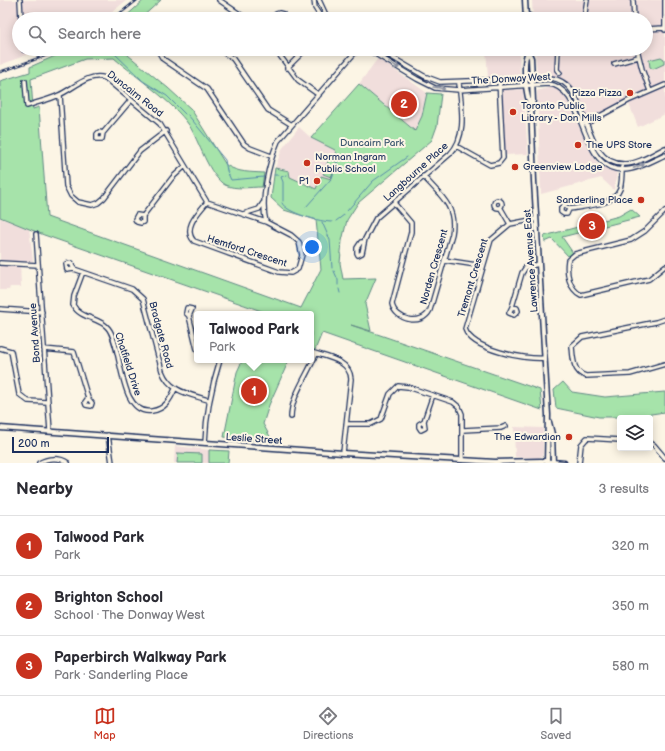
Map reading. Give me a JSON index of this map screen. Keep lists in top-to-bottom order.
{
  "streets": {
    "main road": ["Lawrence Avenue East", "Leslie Street"],
    "street": [
      "The Donway West",
      "Duncairn Road",
      "Langbourne Place",
      "Hemford Crescent",
      "Norden Crescent",
      "Tremont Crescent",
      "Bond Avenue",
      "Bradgate Road",
      "Chatfield Drive"
    ]
  },
  "crossings": [
    ["The Donway West", "Langbourne Place"],
    ["The Donway West", "Lawrence Avenue East"],
    ["Duncairn Road", "Hemford Crescent"],
    ["Langbourne Place", "Norden Crescent"],
    ["Lawrence Avenue East", "Tremont Crescent"],
    ["Lawrence Avenue East", "Leslie Street"],
    ["Bond Avenue", "Leslie Street"],
    ["Bradgate Road", "Chatfield Drive"]
  ],
  "parks": ["Duncairn Park"],
  "places": [
    "Pizza Pizza",
    "Toronto Public Library - Don Mills",
    "The UPS Store",
    "Norman Ingram Public School",
    "Greenview Lodge",
    "P1",
    "Sanderling Place",
    "The Edwardian"
  ],
  "scale_bar": "200 m",
  "page": {
    "search": "Search here",
    "pins": ["2", "3", "1"],
    "popup": ["Talwood Park", "Park"],
    "scale": "200 m",
    "heading": ["Nearby", "3 results"],
    "list": [
      {
        "mark": "1",
        "name": "Talwood Park",
        "note": "Park",
        "value": "320 m"
      },
      {
        "mark": "2",
        "name": "Brighton School",
        "note": "School · The Donway West",
        "value": "350 m"
      },
      {
        "mark": "3",
        "name": "Paperbirch Walkway Park",
        "note": "Park · Sanderling Place",
        "value": "580 m"
      }
    ],
    "nav": ["Map", "Directions", "Saved"]
  }
}
